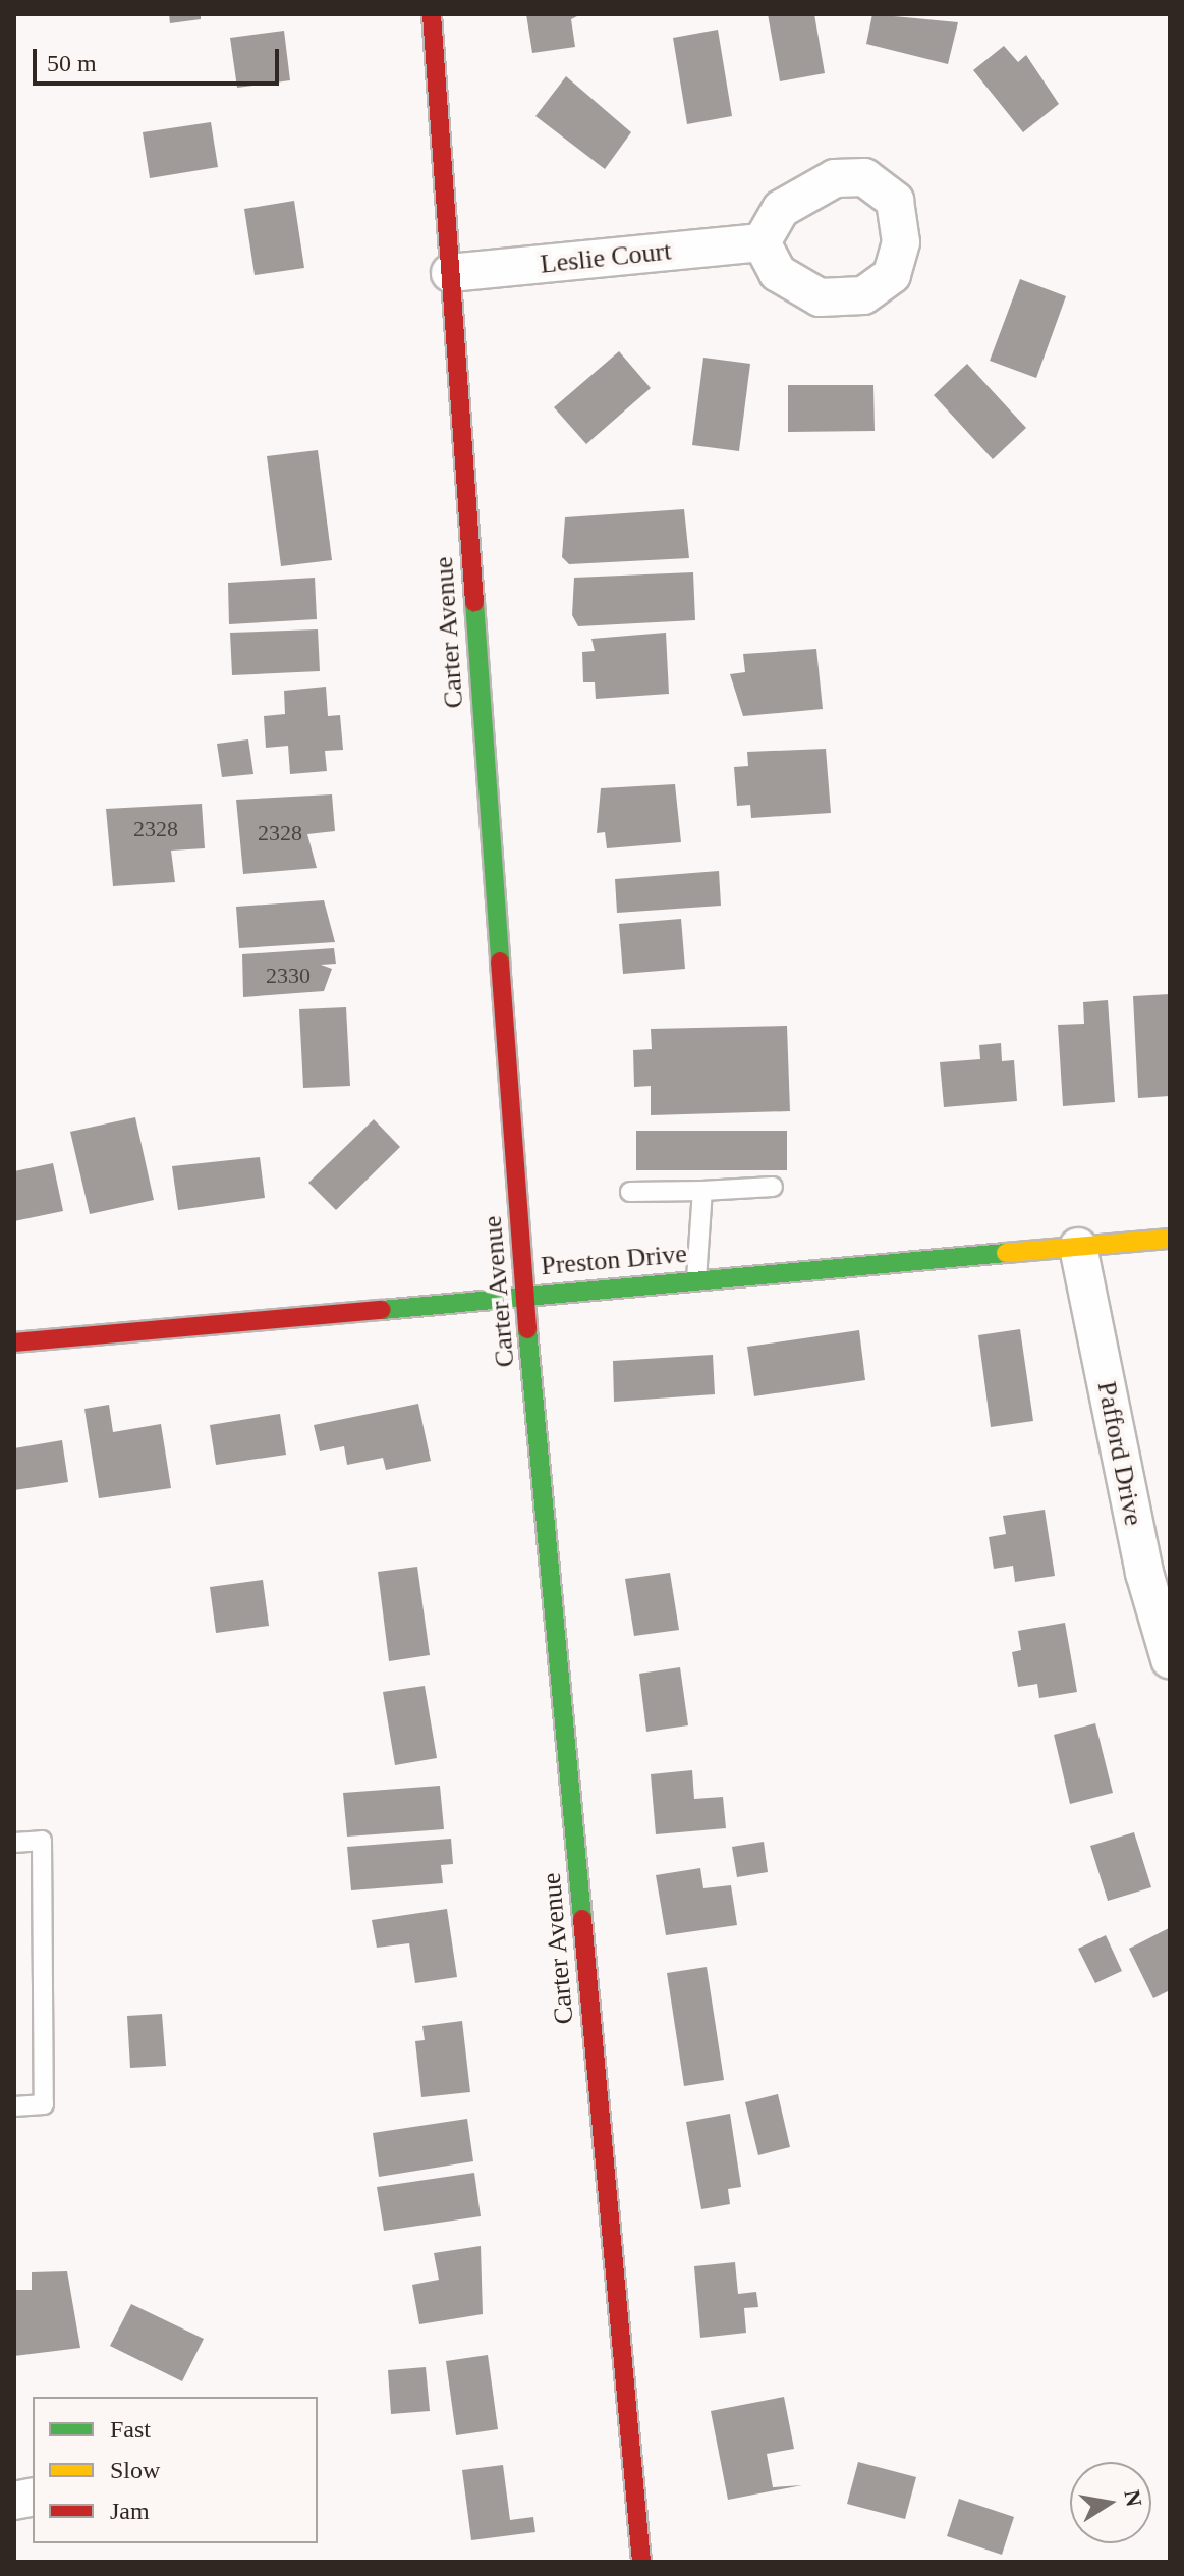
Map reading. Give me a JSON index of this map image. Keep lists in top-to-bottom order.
{
  "streets": {
    "street": [
      "Leslie Court",
      "Carter Avenue",
      "Preston Drive",
      "Pafford Drive"
    ]
  },
  "crossings": [
    ["Leslie Court", "Carter Avenue"],
    ["Carter Avenue", "Preston Drive"],
    ["Preston Drive", "Pafford Drive"]
  ],
  "house_numbers": ["2328", "2328", "2330"],
  "legend": ["Fast", "Slow", "Jam"],
  "scale_bar": "50 m",
  "north": "right"
}
